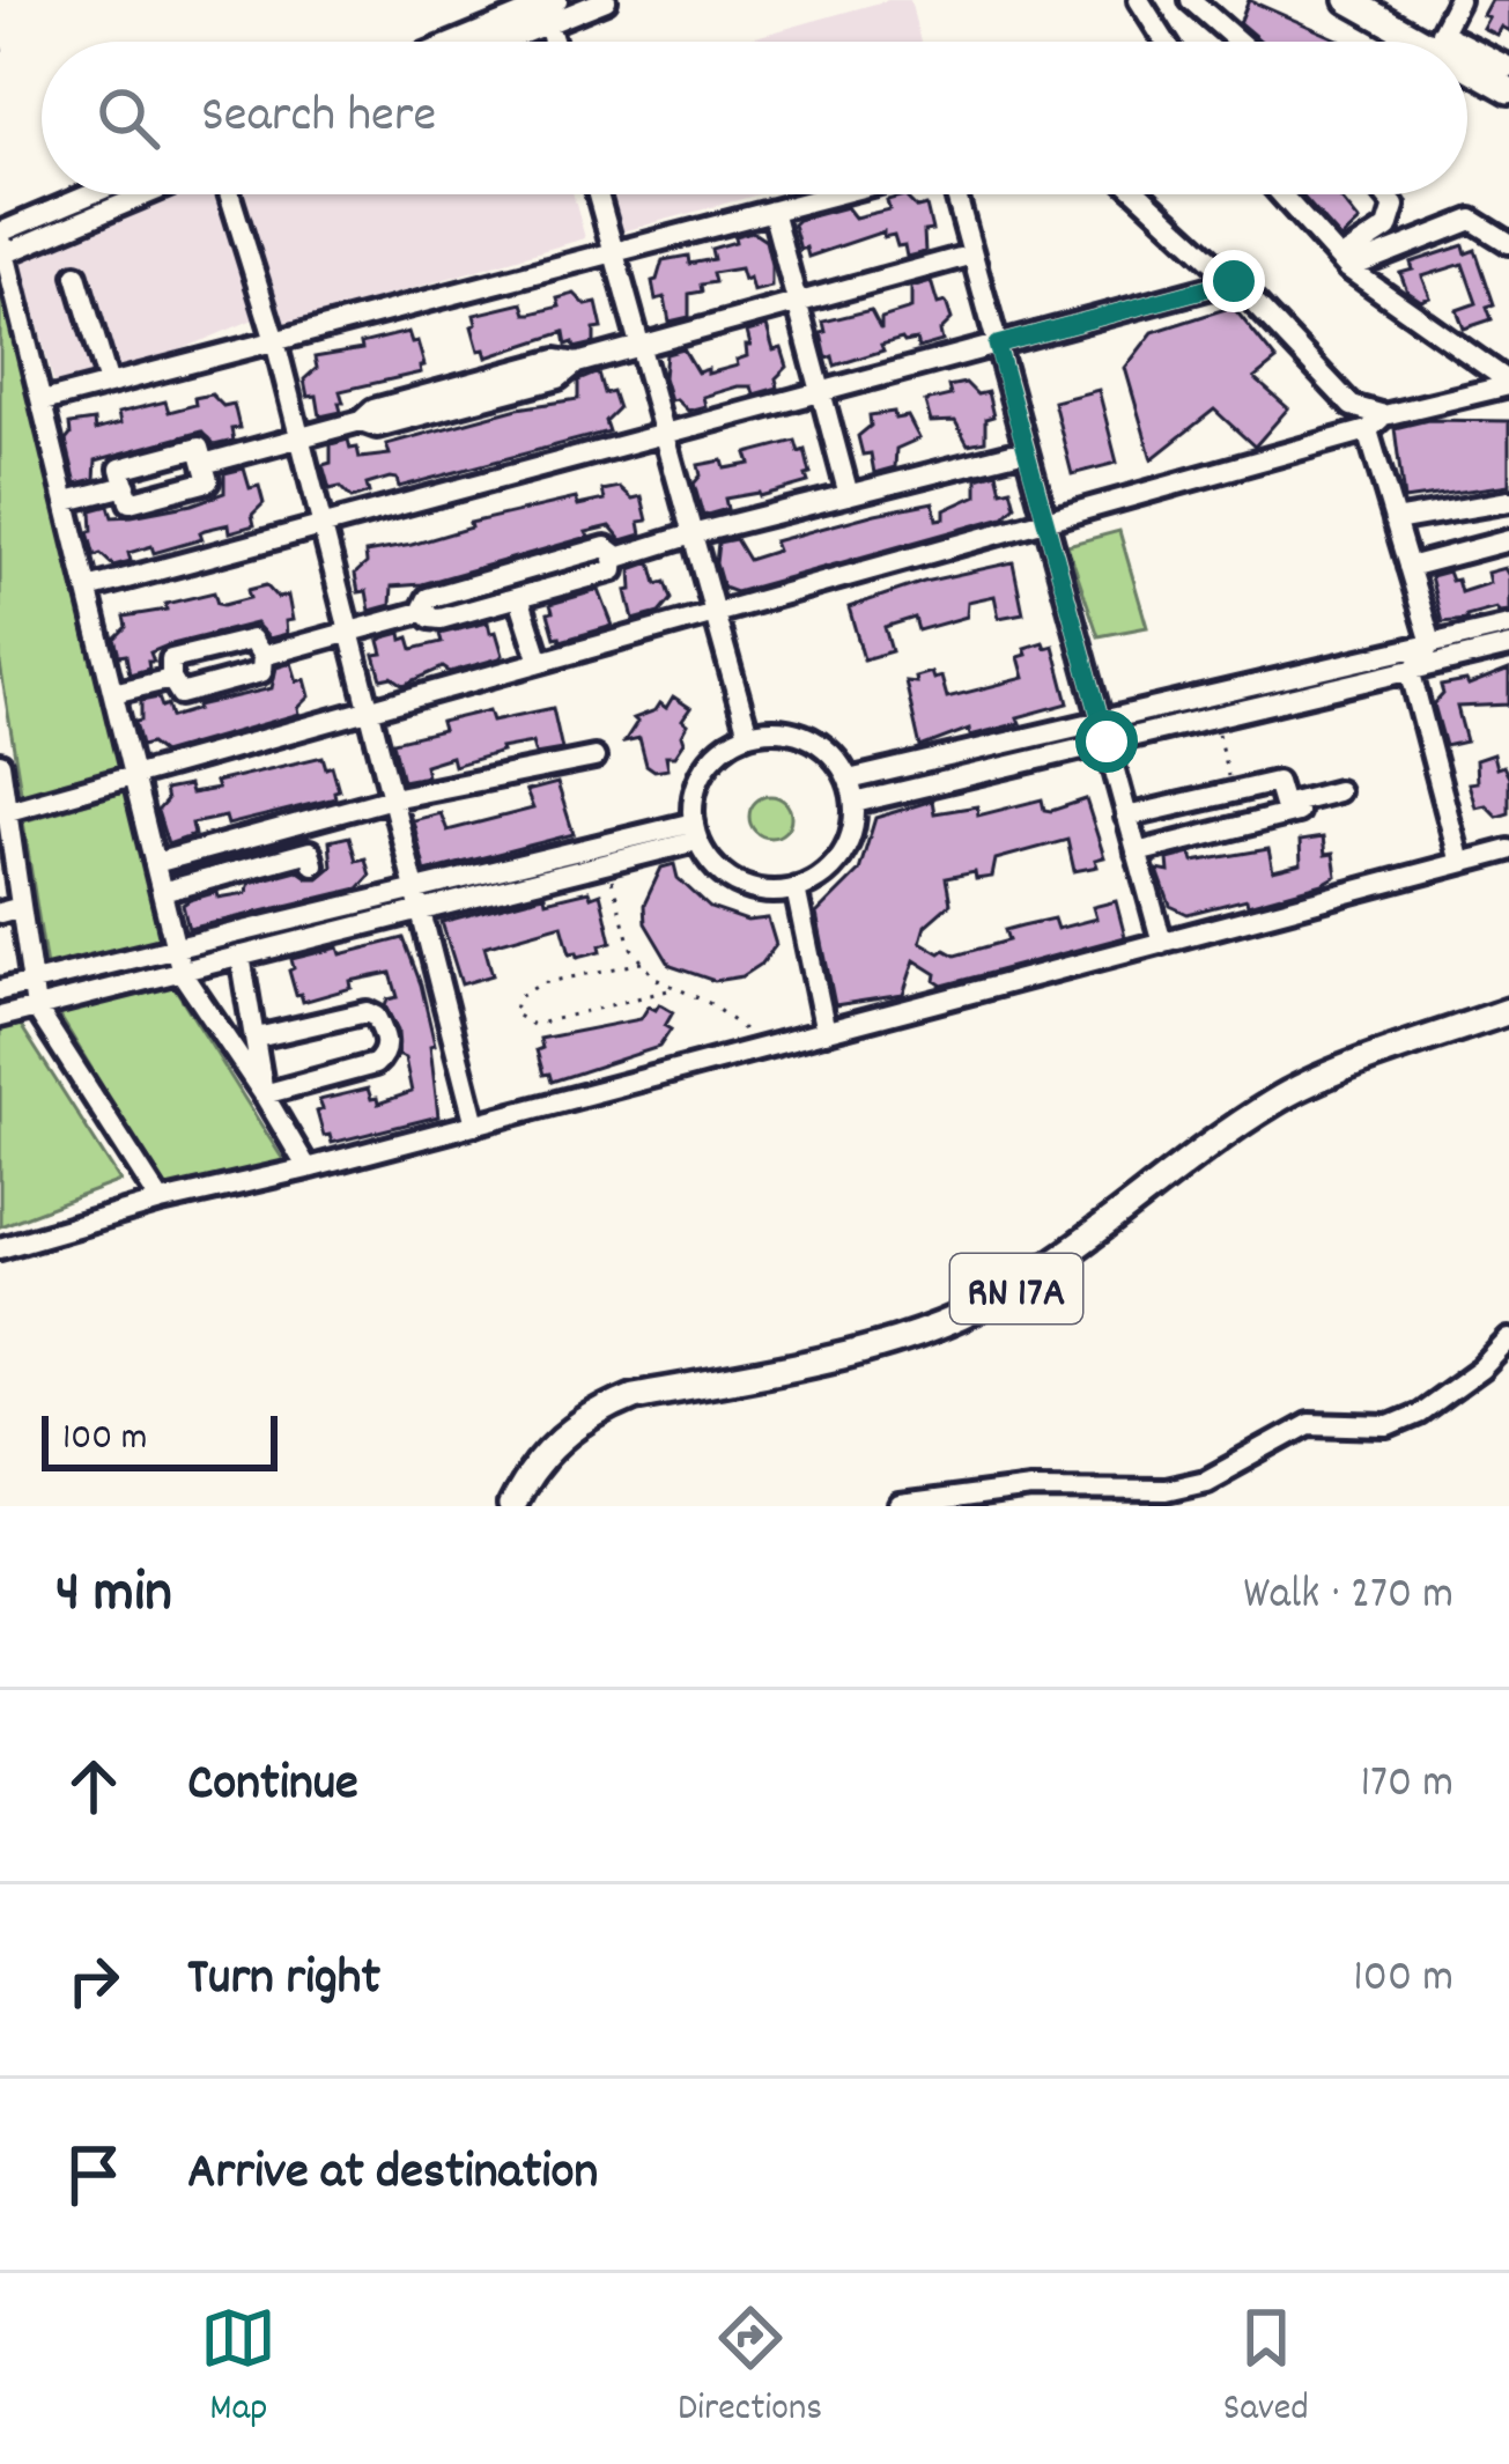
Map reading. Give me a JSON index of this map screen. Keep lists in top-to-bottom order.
{
  "streets": {
    "main road": ["RN 17A"]
  },
  "scale_bar": "100 m",
  "page": {
    "search": "Search here",
    "scale": "100 m",
    "heading": ["4 min", "Walk · 270 m"],
    "list": [
      ["Continue", "170 m"],
      ["Turn right", "100 m"],
      "Arrive at destination"
    ],
    "nav": ["Map", "Directions", "Saved"]
  }
}
